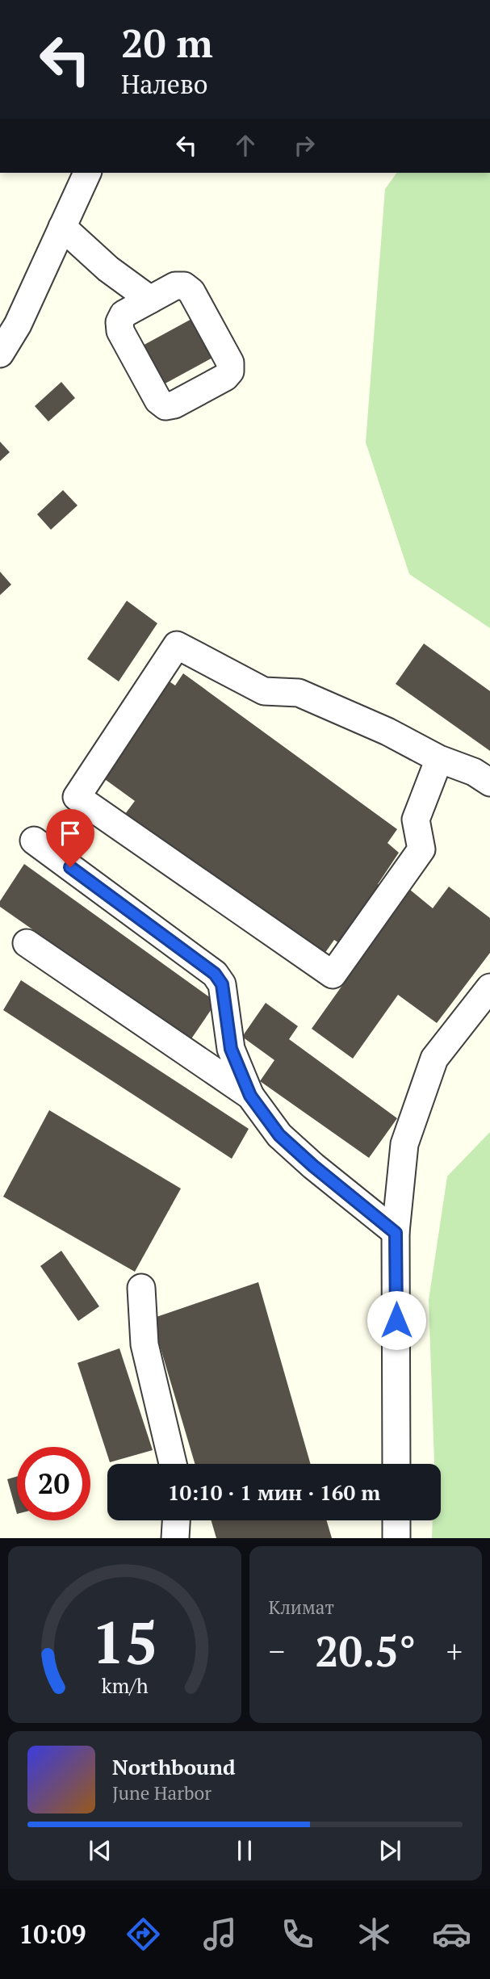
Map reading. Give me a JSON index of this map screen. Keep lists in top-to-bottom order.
{
  "page": {
    "turn": ["20 m", "Налево"],
    "limit": "20",
    "trip": "10:10 · 1 мин · 160 m",
    "tile": "Климат",
    "heat": ["−", "20.5°", "+"],
    "song": ["Northbound", "June Harbor"],
    "tabs": "10:09",
    "gauge": ["15", "km/h"]
  }
}
